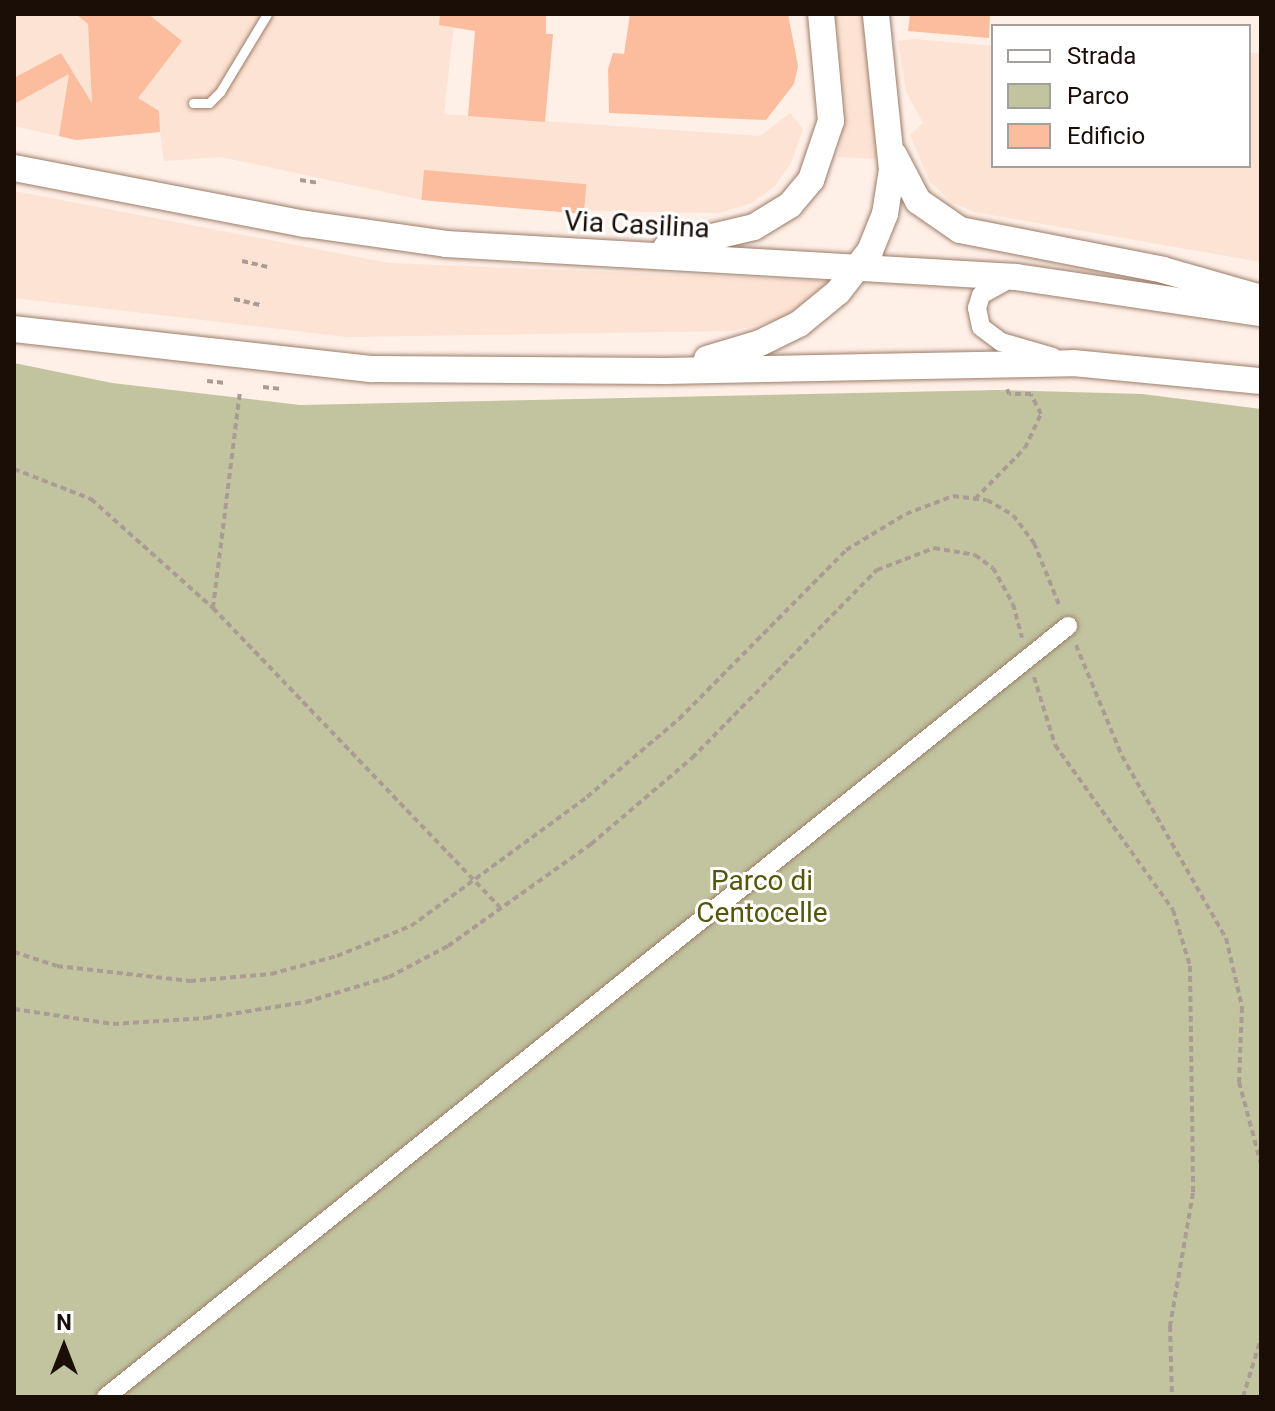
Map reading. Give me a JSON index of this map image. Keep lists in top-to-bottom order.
{
  "streets": {
    "main road": ["Via Casilina"]
  },
  "parks": ["Parco di Centocelle"],
  "legend": ["Strada", "Parco", "Edificio"],
  "north": "top"
}
